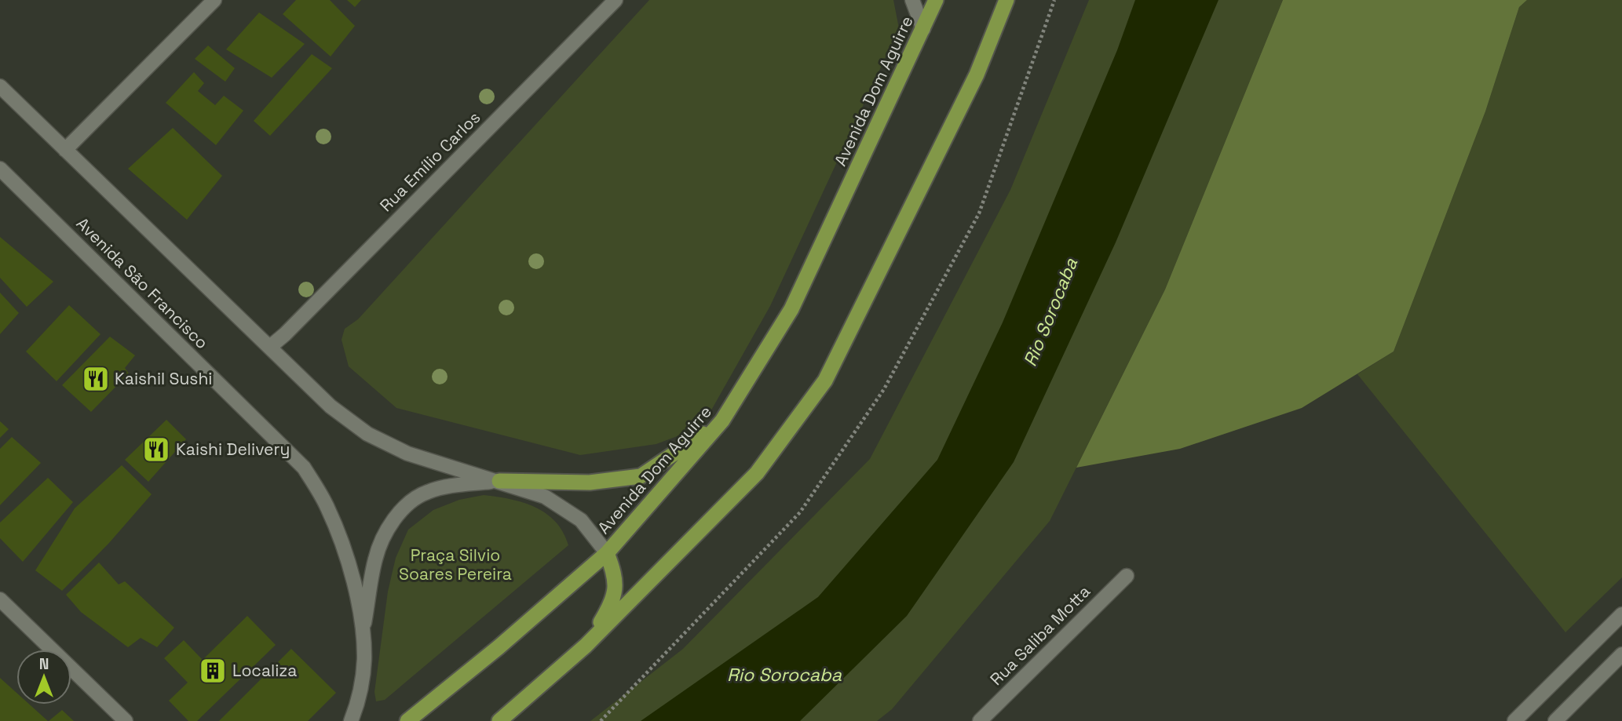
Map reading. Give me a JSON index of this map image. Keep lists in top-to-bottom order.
{
  "streets": {
    "highway": ["Avenida Dom Aguirre"],
    "street": ["Rua Emílio Carlos", "Avenida São Francisco", "Rua Saliba Motta"]
  },
  "water": ["Rio Sorocaba"],
  "parks": ["Praça Silvio Soares Pereira"],
  "places": {
    "restaurant": ["KaishiI Sushi", "Kaishi Delivery"],
    "building": ["Localiza"]
  },
  "north": "top"
}
